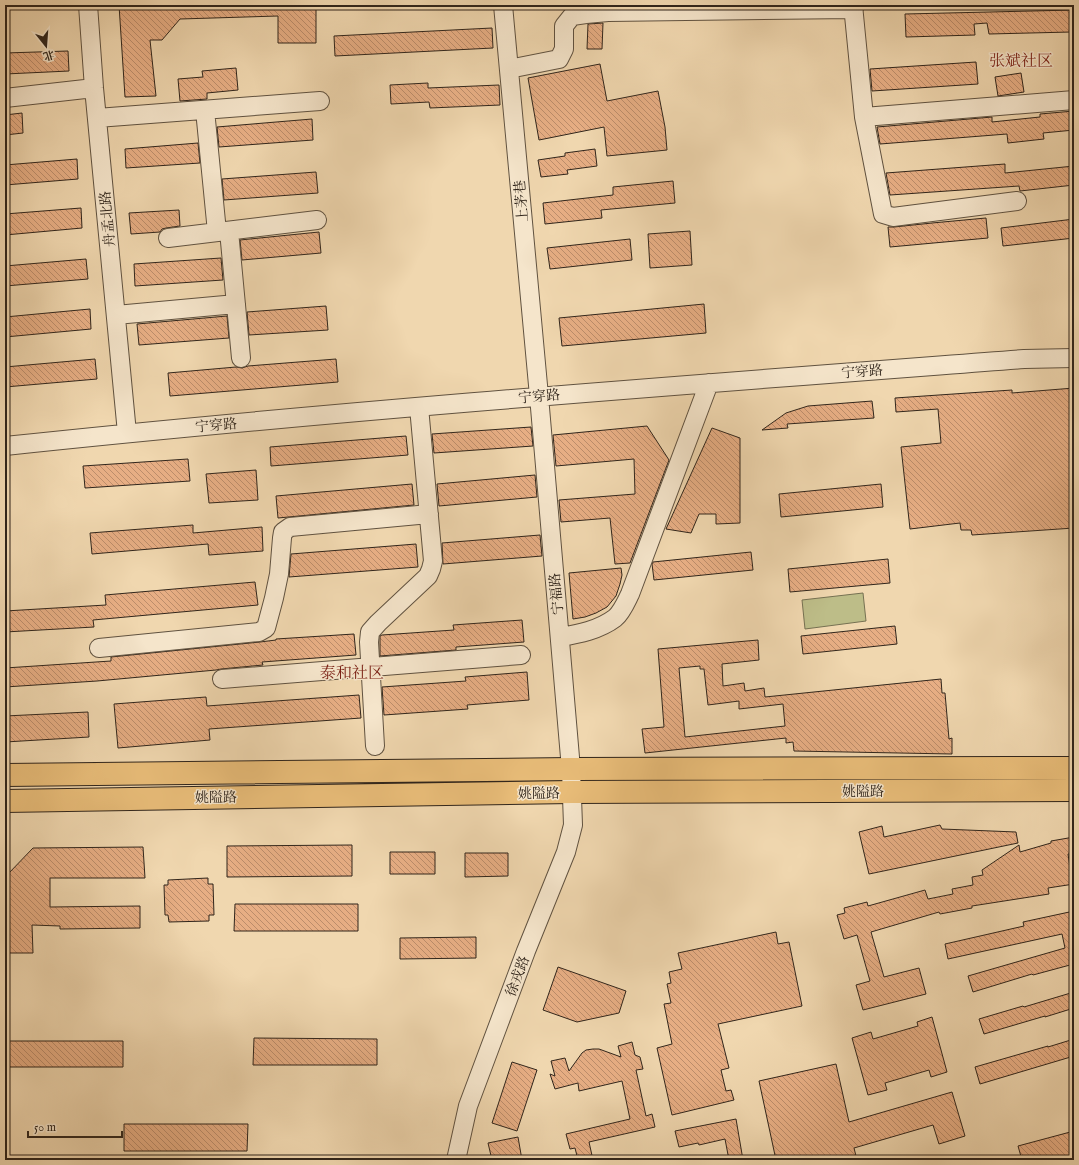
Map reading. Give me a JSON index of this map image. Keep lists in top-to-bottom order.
{
  "streets": {
    "main road": ["姚隘路"],
    "street": [
      "上茅巷",
      "舟孟北路",
      "宁穿路",
      "宁福路",
      "徐戎路"
    ]
  },
  "crossings": [
    ["上茅巷", "宁穿路"],
    ["上茅巷", "宁福路"],
    ["舟孟北路", "宁穿路"],
    ["宁穿路", "宁福路"],
    ["宁福路", "姚隘路"],
    ["宁福路", "徐戎路"],
    ["姚隘路", "徐戎路"]
  ],
  "districts": ["张斌社区", "泰和社区"],
  "scale_bar": "50 m",
  "north": "bottom"
}
